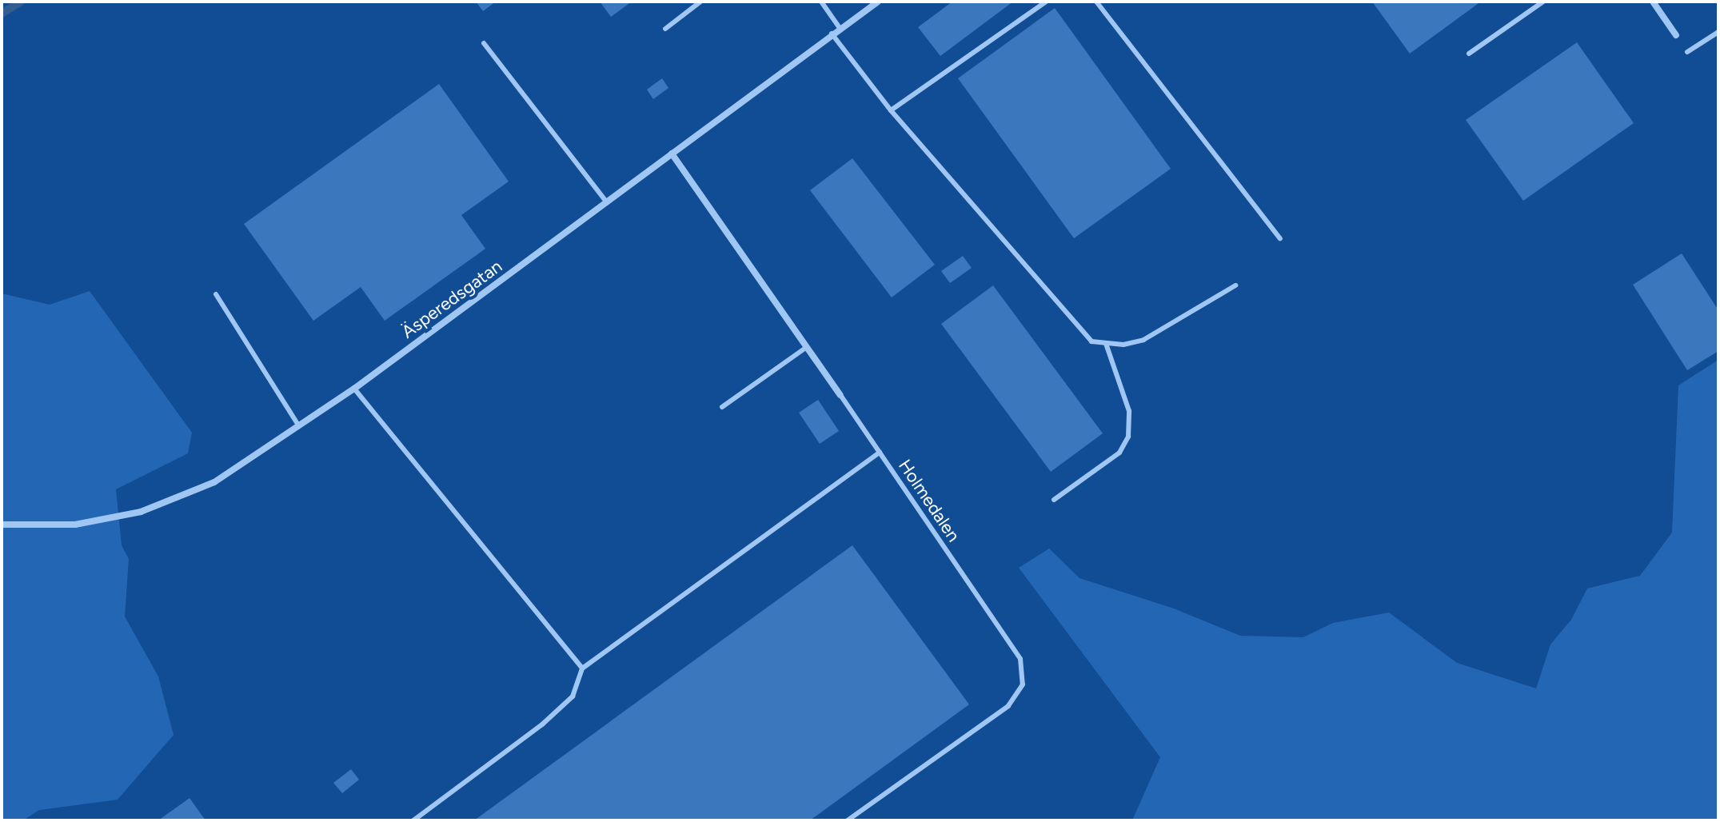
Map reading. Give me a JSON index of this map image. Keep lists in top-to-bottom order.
{
  "streets": {
    "street": ["Äsperedsgatan", "Holmedalen"]
  },
  "crossings": [
    ["Äsperedsgatan", "Holmedalen"]
  ]
}
